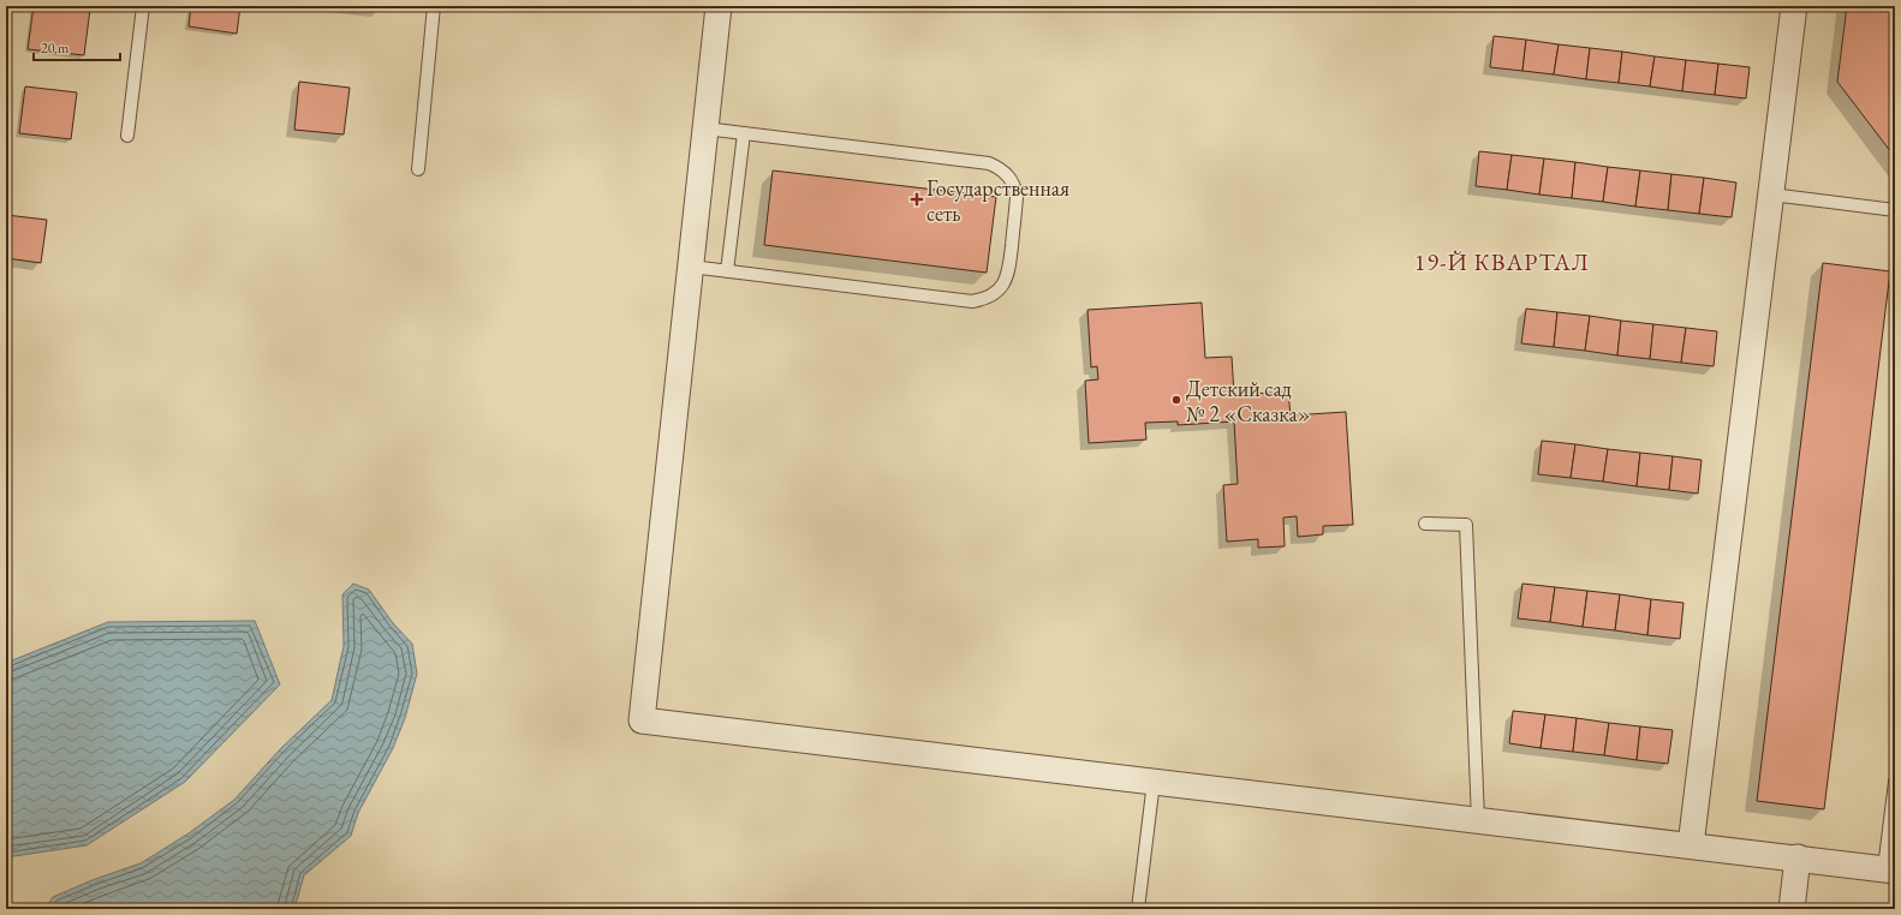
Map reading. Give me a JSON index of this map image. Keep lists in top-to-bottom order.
{
  "districts": ["19-Й КВАРТАЛ"],
  "places": {
    "health": ["Государственная сеть"],
    "other": ["Детский сад № 2 «Сказка»"]
  },
  "scale_bar": "20 m"
}
